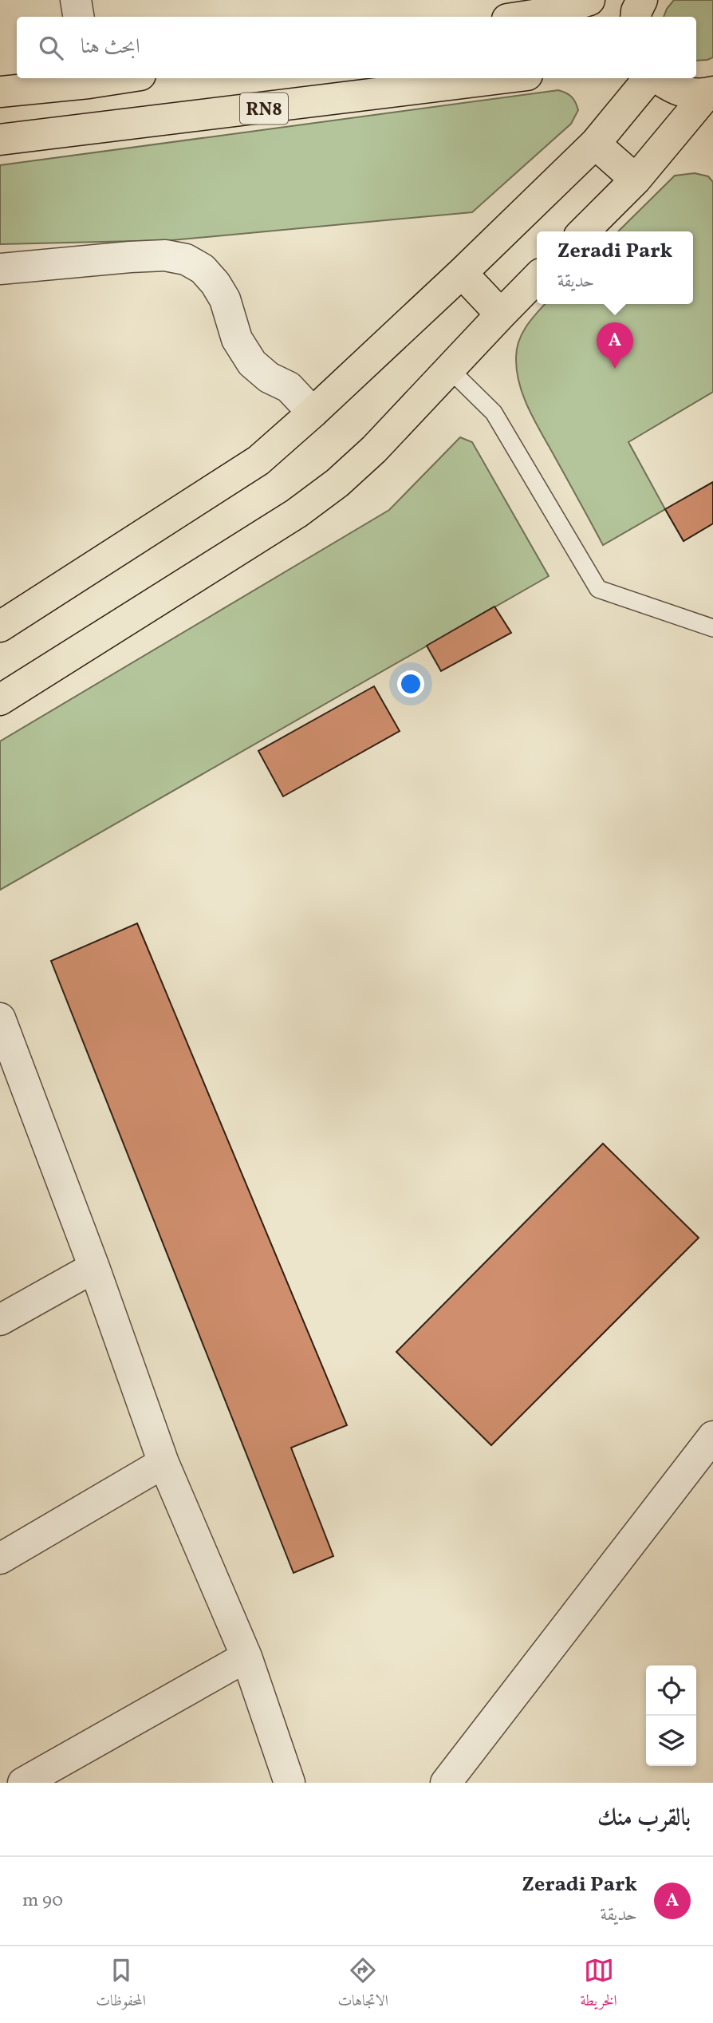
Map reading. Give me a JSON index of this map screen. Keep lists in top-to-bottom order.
{
  "streets": {
    "main road": ["RN8"]
  },
  "page": {
    "search": "ابحث هنا",
    "popup": ["Zeradi Park", "حديقة"],
    "pins": "A",
    "heading": "بالقرب منك",
    "list": [
      {
        "mark": "A",
        "name": "Zeradi Park",
        "note": "حديقة",
        "value": "90 m"
      }
    ],
    "nav": ["الخريطة", "الاتجاهات", "المحفوظات"]
  }
}
